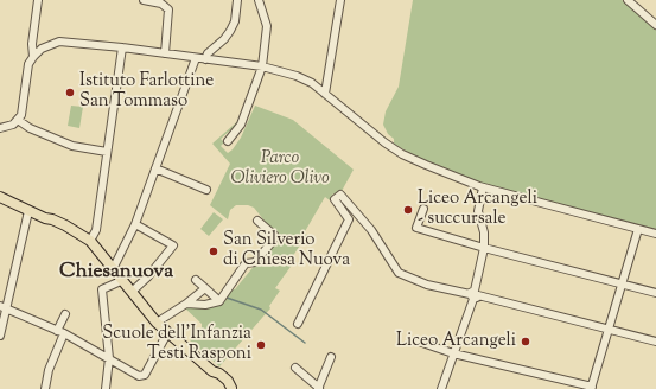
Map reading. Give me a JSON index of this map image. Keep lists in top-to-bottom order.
{
  "districts": ["Chiesanuova"],
  "parks": ["Parco Oliviero Olivo"],
  "places": [
    "Istituto Farlottine San Tommaso",
    "Liceo Arcangeli - succursale",
    "San Silverio di Chiesa Nuova",
    "Liceo Arcangeli",
    "Scuole dell'Infanzia Testi Rasponi"
  ]
}
